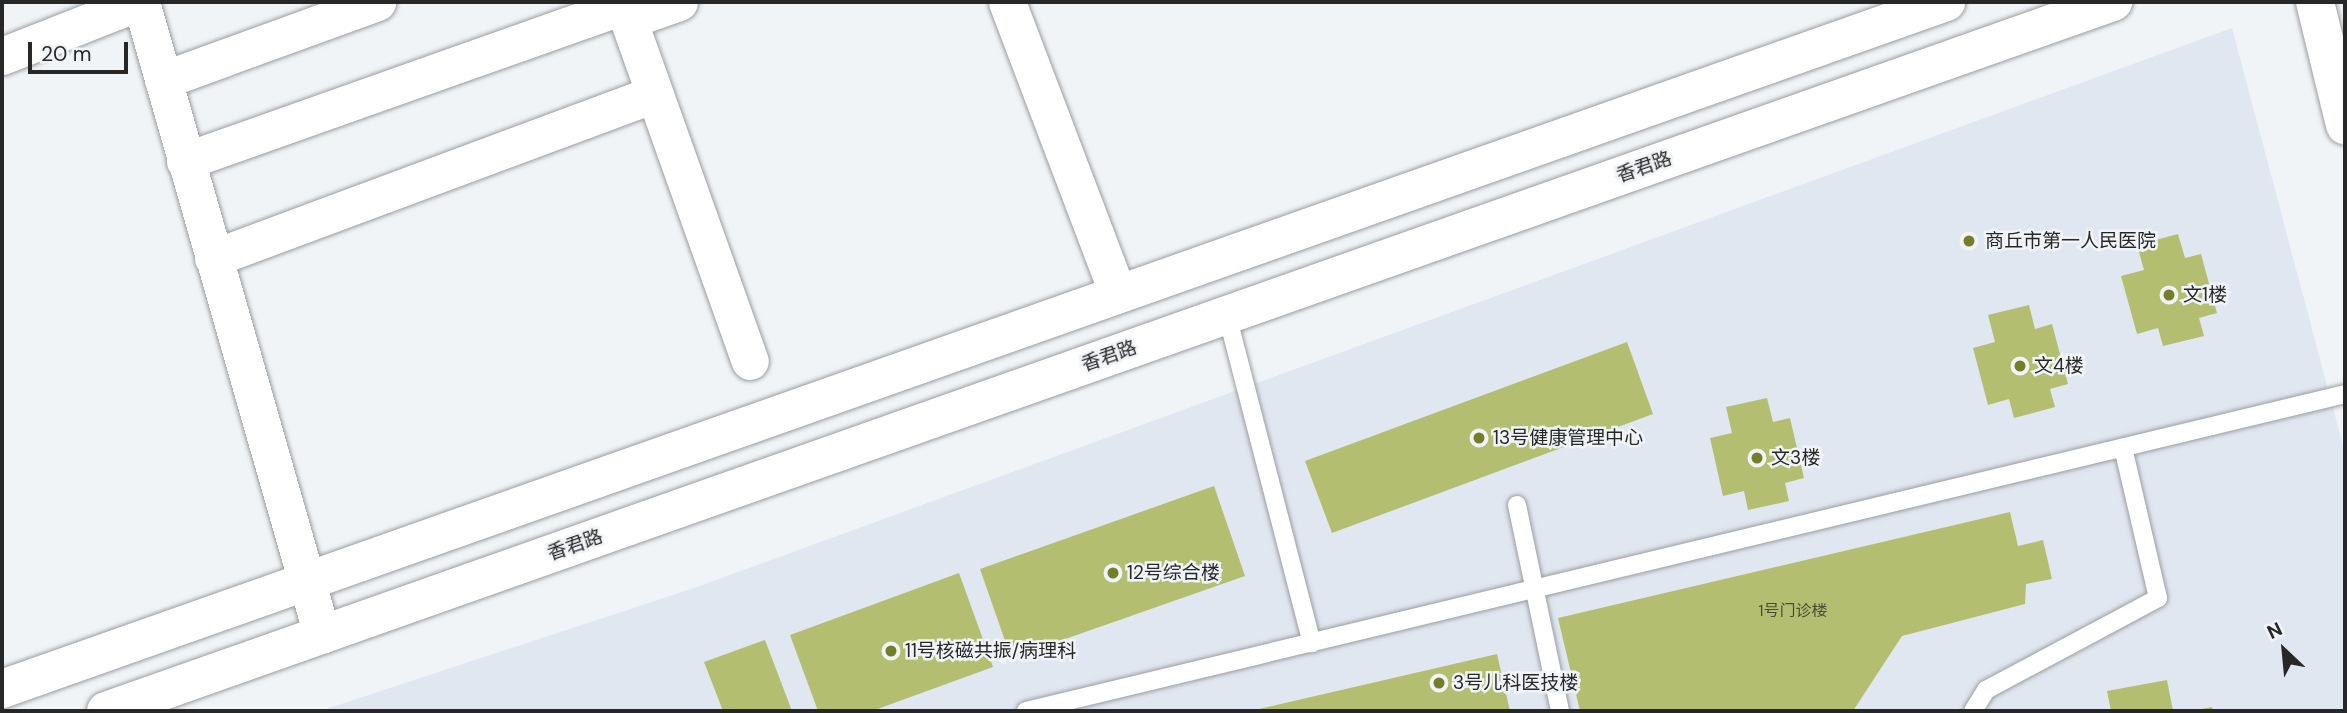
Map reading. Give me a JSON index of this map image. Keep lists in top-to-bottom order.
{
  "streets": {
    "main road": ["香君路"]
  },
  "places": [
    "商丘市第一人民医院",
    "文1楼",
    "文4楼",
    "13号健康管理中心",
    "文3楼",
    "12号综合楼",
    "11号核磁共振/病理科",
    "3号儿科医技楼"
  ],
  "house_numbers": ["1号门诊楼"],
  "scale_bar": "20 m",
  "north": "top left"
}
